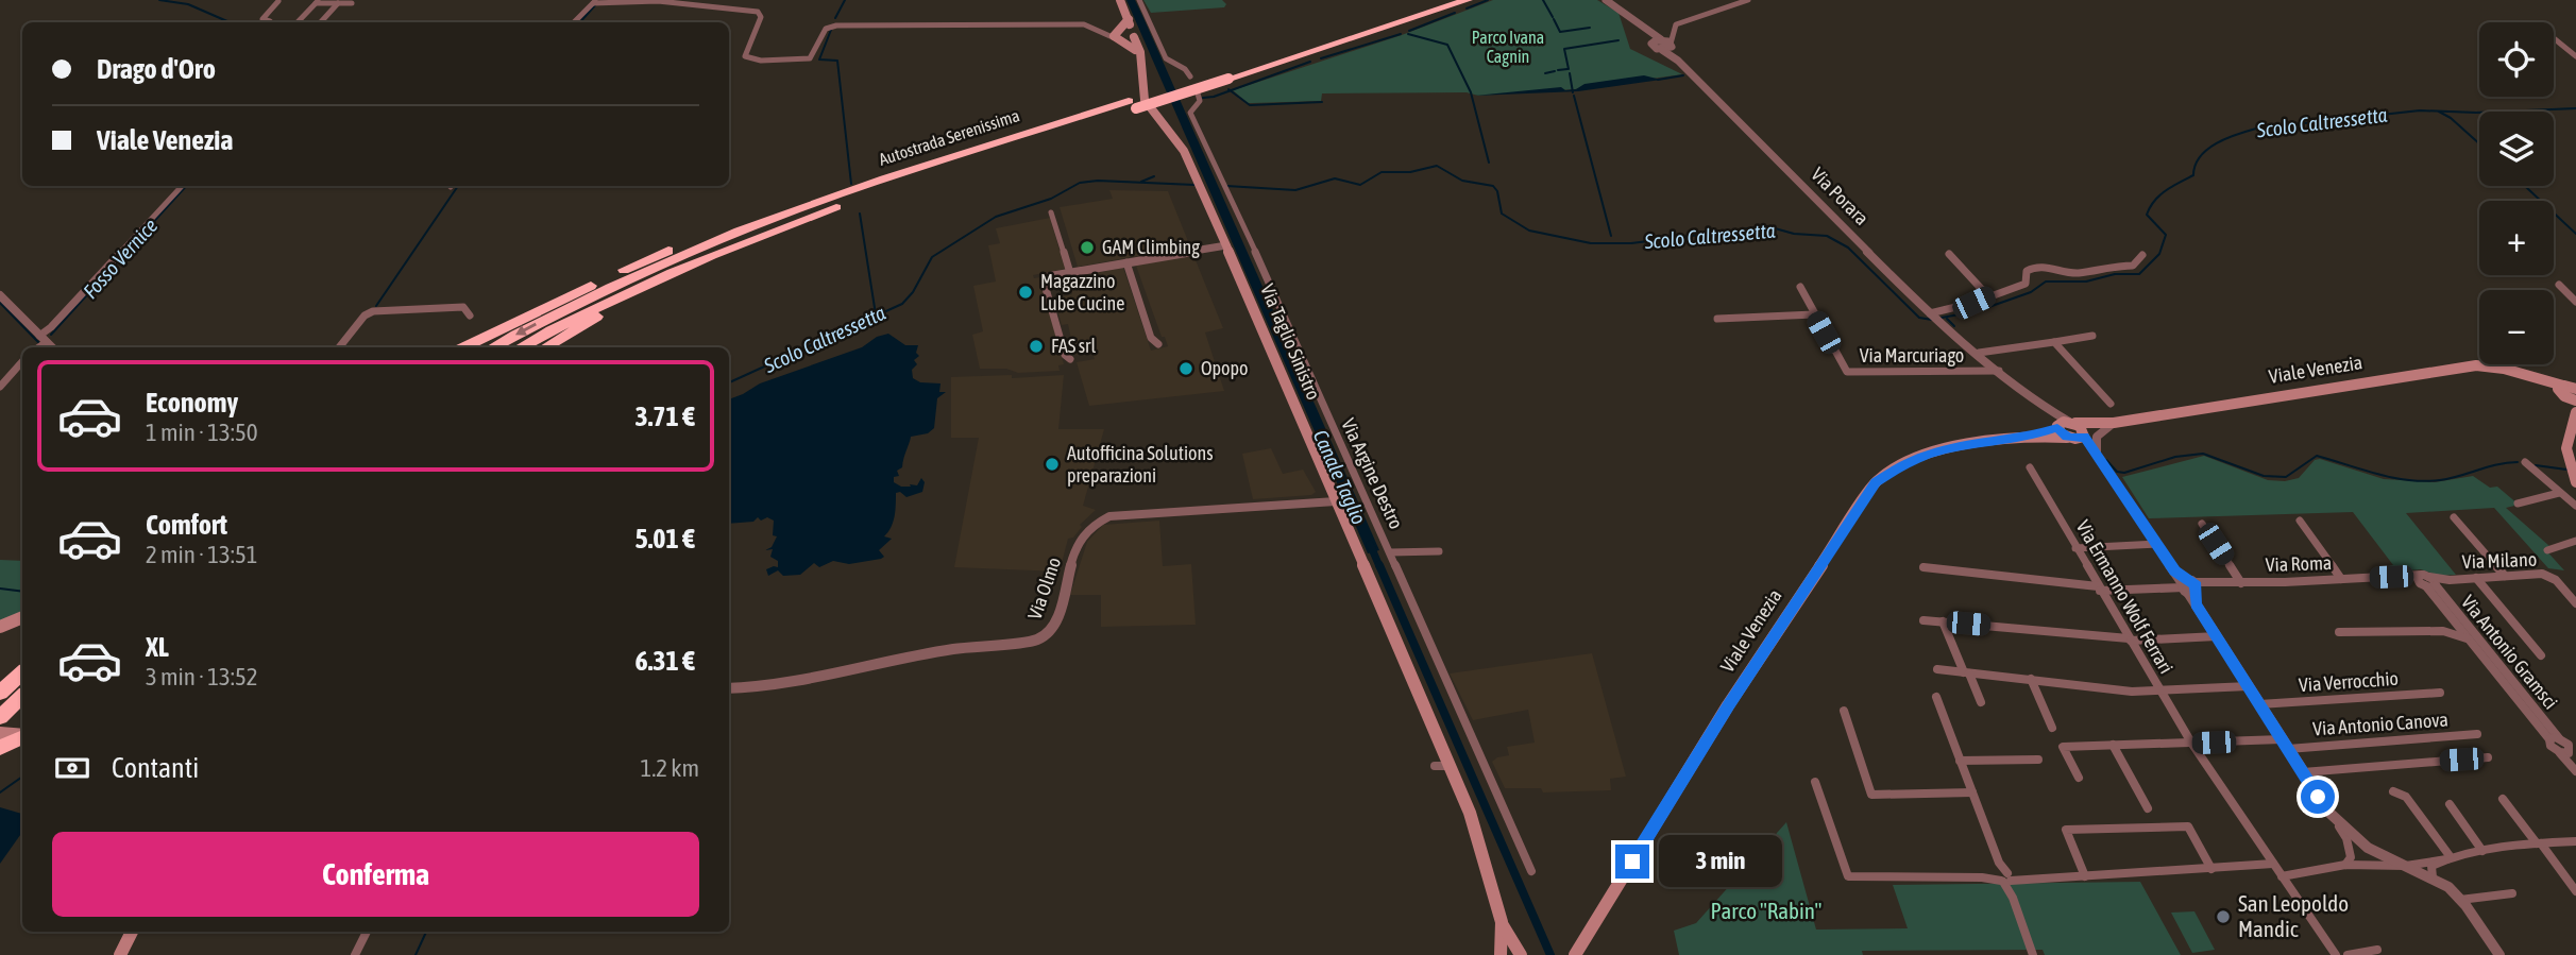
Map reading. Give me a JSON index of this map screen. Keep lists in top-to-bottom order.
{
  "streets": {
    "highway": ["Autostrada Serenissima"],
    "main road": ["Via Taglio Sinistro", "Viale Venezia"],
    "street": [
      "Via Porara",
      "Via Marcuriago",
      "Via Argine Destro",
      "Via Milano",
      "Via Roma",
      "Via Olmo",
      "Via Ermanno Wolf Ferrari",
      "Via Antonio Gramsci",
      "Via Verrocchio",
      "Via Antonio Canova"
    ]
  },
  "crossings": [
    ["Via Porara", "Via Marcuriago"],
    ["Via Porara", "Viale Venezia"],
    ["Via Taglio Sinistro", "Via Olmo"],
    ["Via Milano", "Via Roma"],
    ["Via Milano", "Via Antonio Gramsci"],
    ["Via Roma", "Via Ermanno Wolf Ferrari"],
    ["Via Roma", "Via Antonio Gramsci"]
  ],
  "water": ["Scolo Caltressetta", "Fosso Vernice", "Canale Taglio"],
  "parks": ["Parco Ivana Cagnin", "Parco \"Rabin\""],
  "places": [
    "GAM Climbing",
    "Magazzino Lube Cucine",
    "FAS srl",
    "Opopo",
    "Autofficina Solutions preparazioni",
    "San Leopoldo Mandic"
  ],
  "page": {
    "map_buttons": ["+", "−"],
    "banner": ["Drago d'Oro", "Viale Venezia"],
    "list": [
      {
        "name": "Economy",
        "note": "1 min · 13:50",
        "value": "3.71 €"
      },
      {
        "name": "Comfort",
        "note": "2 min · 13:51",
        "value": "5.01 €"
      },
      {
        "name": "XL",
        "note": "3 min · 13:52",
        "value": "6.31 €"
      }
    ],
    "pay": ["Contanti", "1.2 km"],
    "buttons": "Conferma",
    "bubble": "3 min"
  }
}
